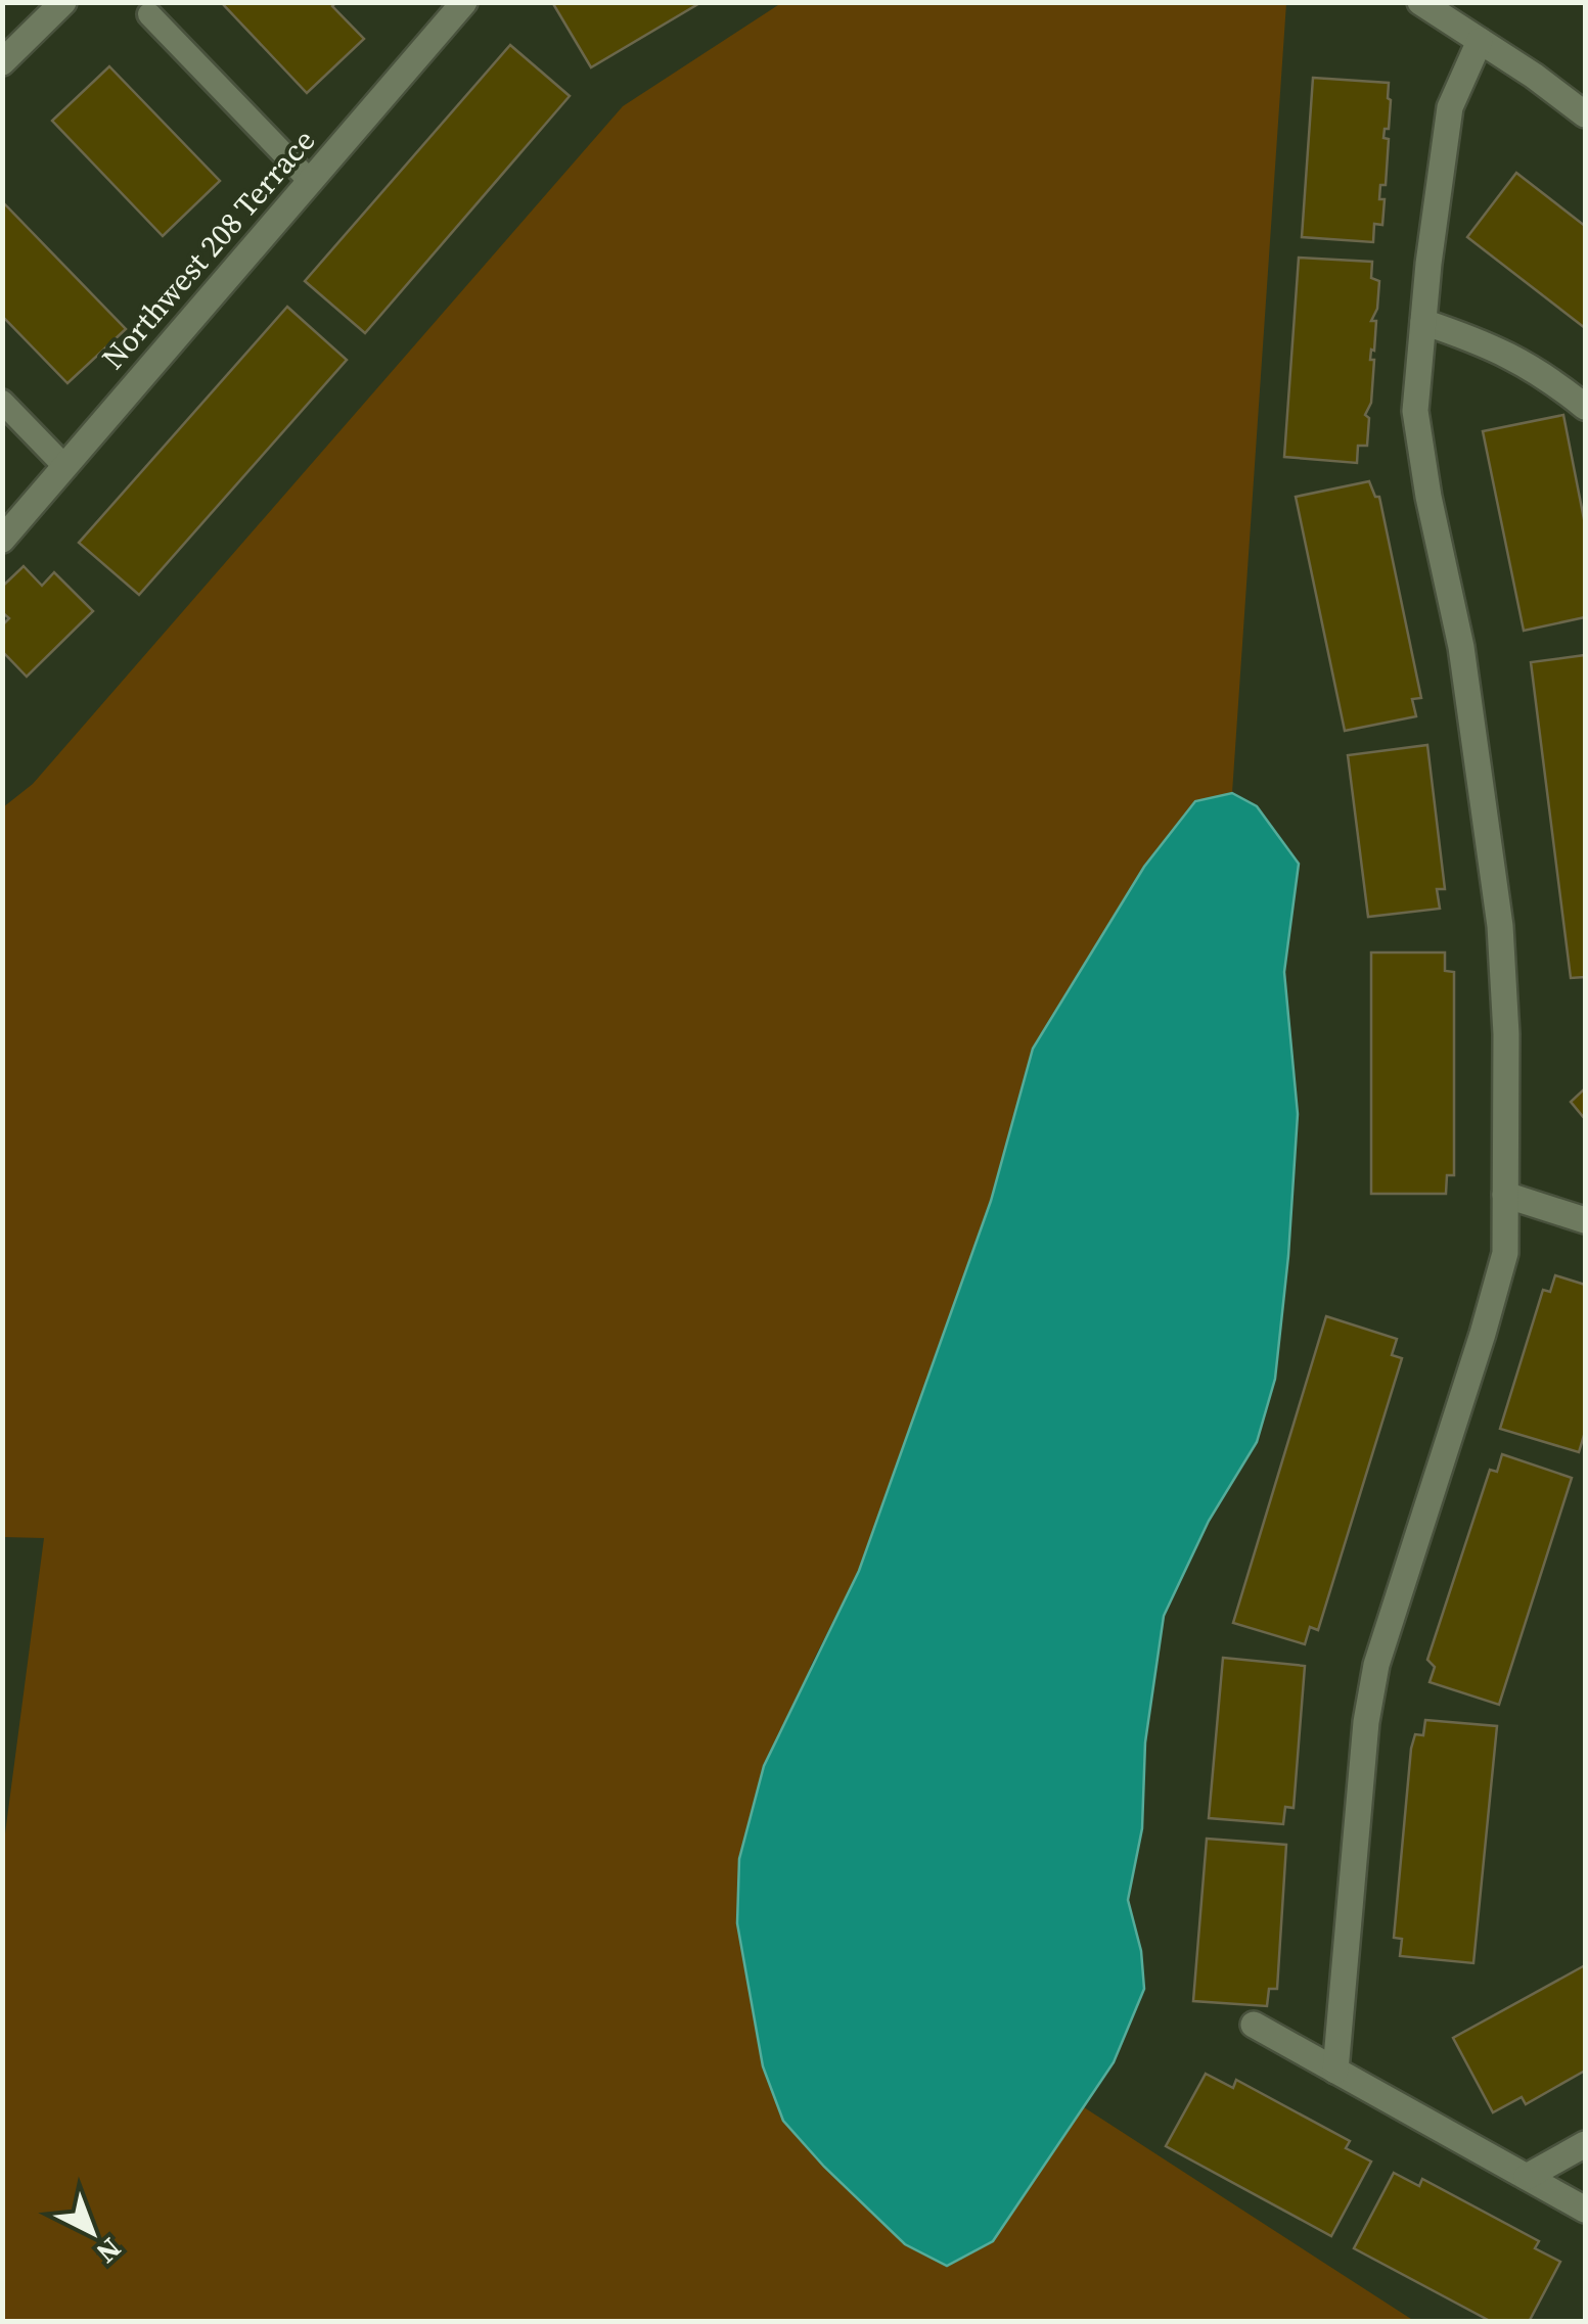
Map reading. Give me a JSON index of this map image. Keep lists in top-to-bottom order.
{
  "streets": {
    "street": ["Northwest 208 Terrace"]
  },
  "north": "bottom right"
}
